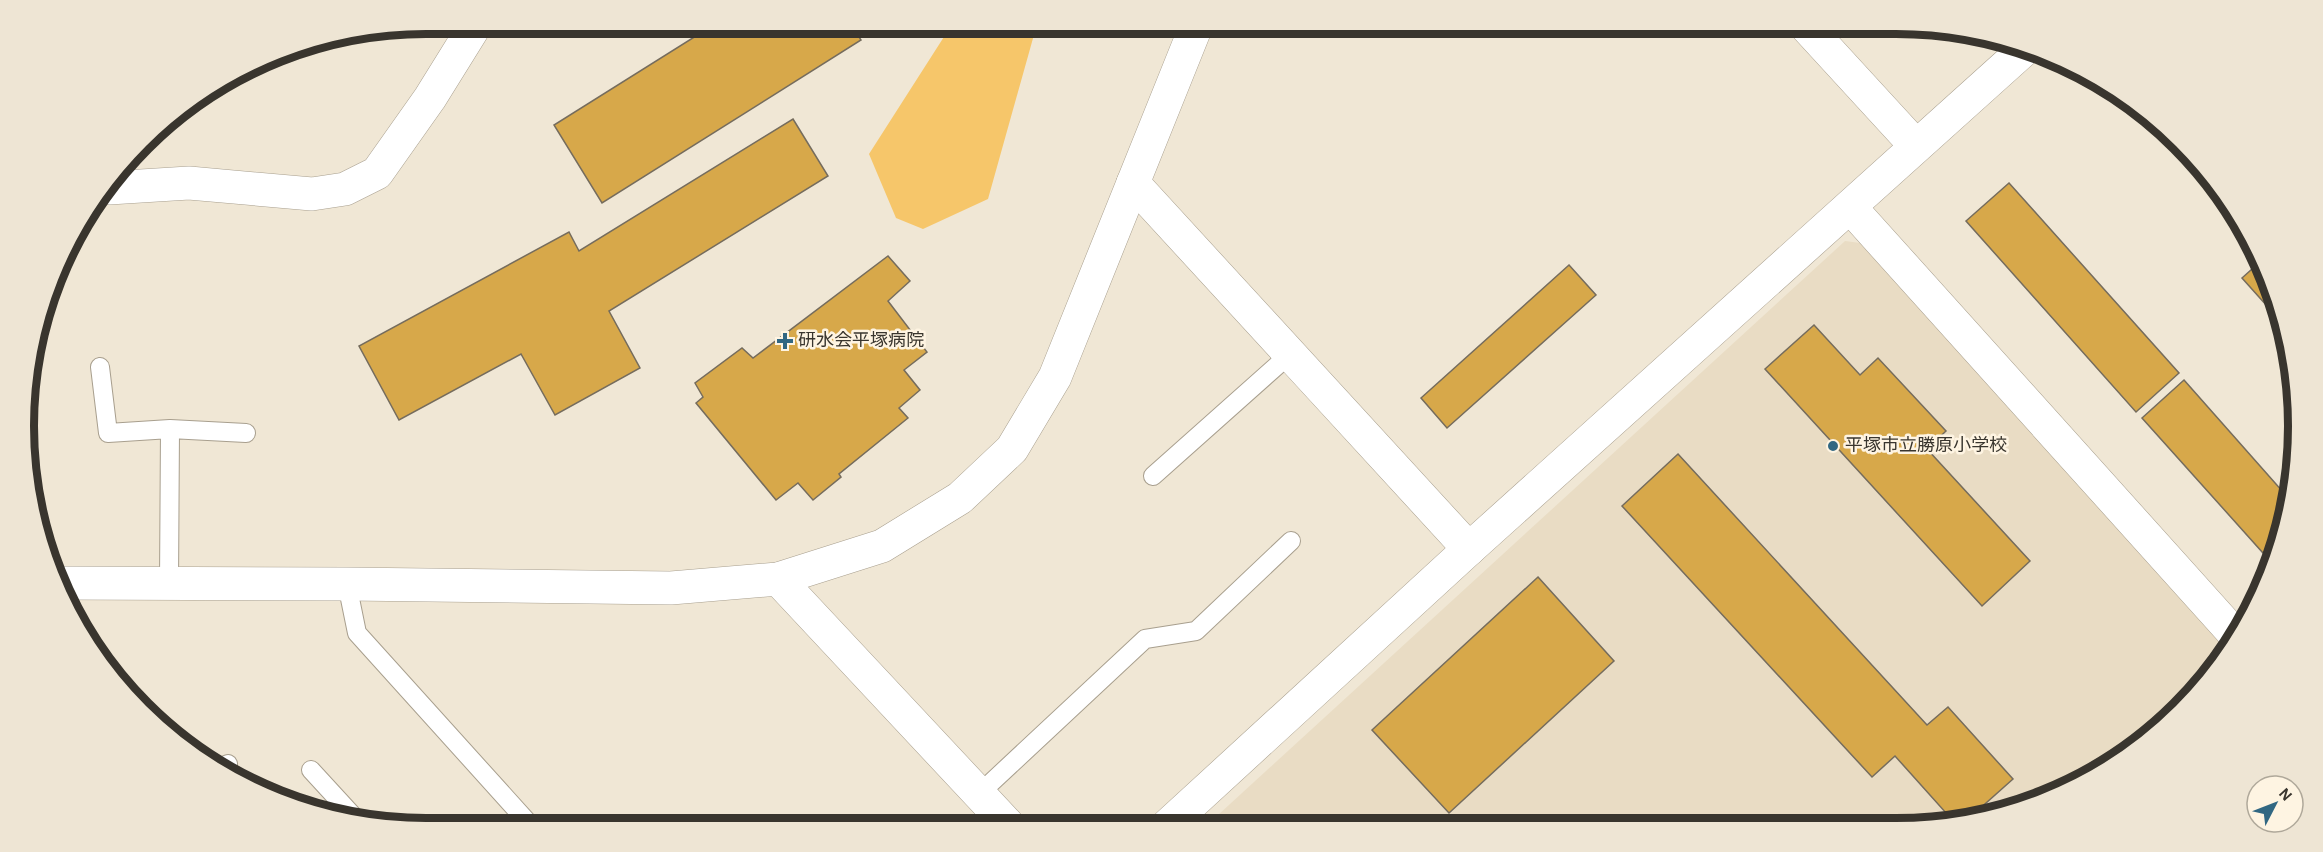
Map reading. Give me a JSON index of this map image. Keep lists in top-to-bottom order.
{
  "places": {
    "health": ["研水会平塚病院"],
    "other": ["平塚市立勝原小学校"]
  },
  "north": "top right"
}
